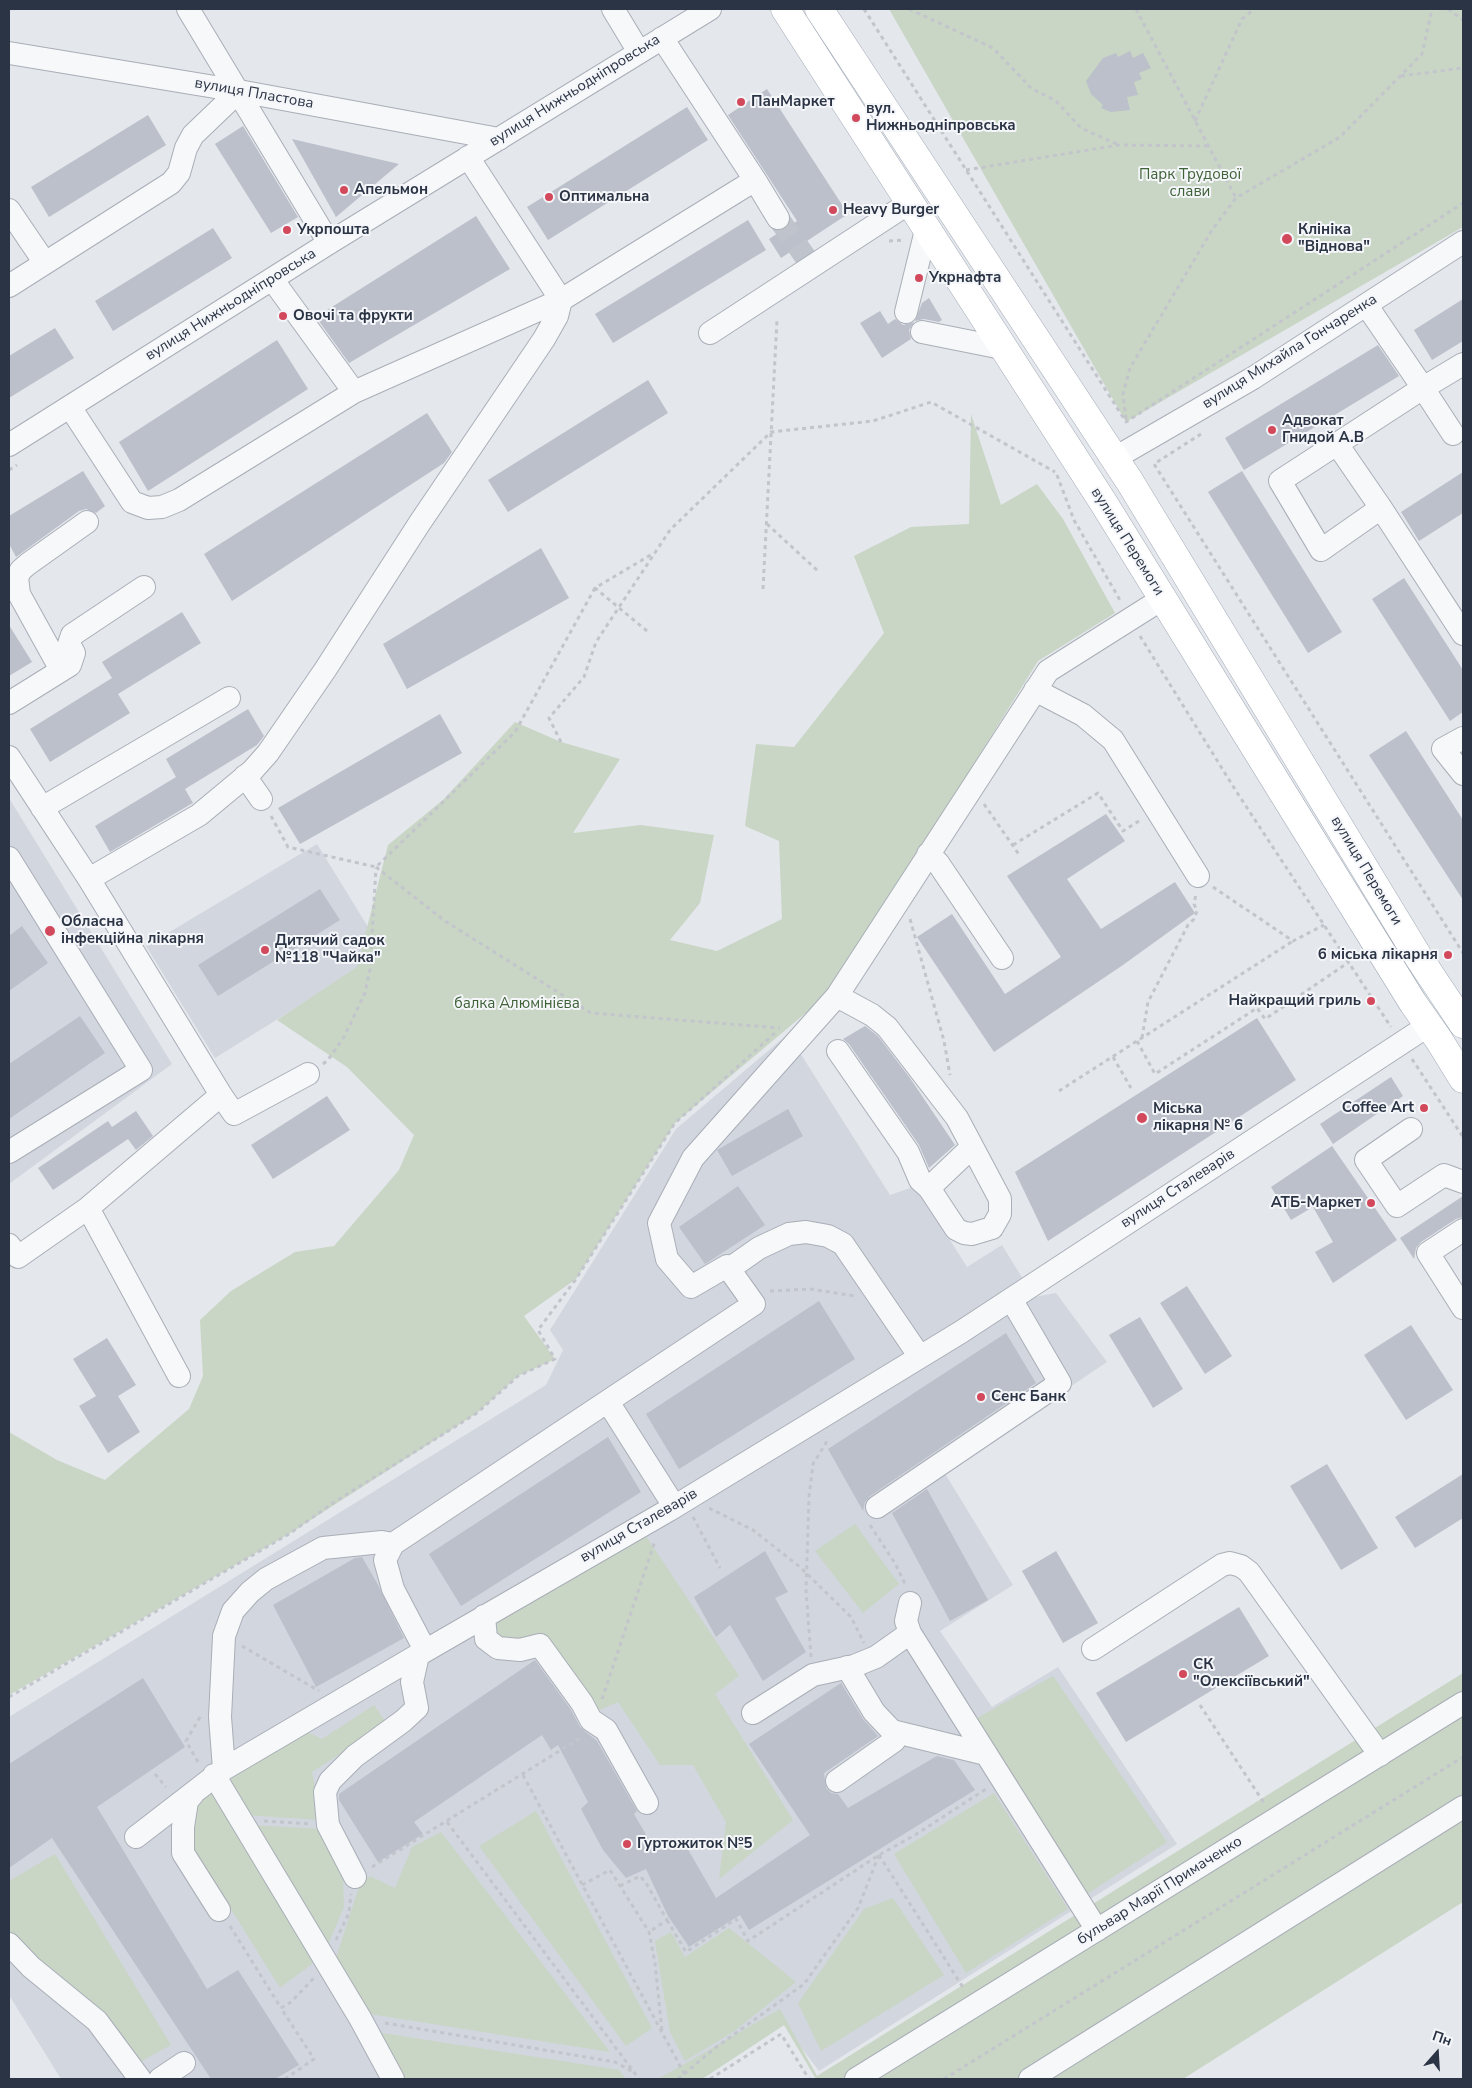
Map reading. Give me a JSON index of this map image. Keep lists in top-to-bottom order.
{
  "streets": {
    "main road": ["вулиця Перемоги"],
    "street": [
      "вулиця Нижньодніпровська",
      "вулиця Пластова",
      "вулиця Михайла Гончаренка",
      "вулиця Сталеварів",
      "бульвар Марії Примаченко"
    ]
  },
  "crossings": [
    ["вулиця Нижньодніпровська", "вулиця Пластова"],
    ["вулиця Михайла Гончаренка", "вулиця Перемоги"],
    ["вулиця Перемоги", "вулиця Сталеварів"]
  ],
  "parks": ["Парк Трудової слави", "балка Алюмінієва"],
  "places": [
    "ПанМаркет",
    "вул. Нижньодніпровська",
    "Апельмон",
    "Оптимальна",
    "Heavy Burger",
    "Укрпошта",
    "Клініка \"Віднова\"",
    "Укрнафта",
    "Овочі та фрукти",
    "Адвокат Гнидой А.В",
    "Обласна інфекційна лікарня",
    "Дитячий садок №118 \"Чайка\"",
    "6 міська лікарня",
    "Найкращий гриль",
    "Coffee Art",
    "Мiська лiкарня № 6",
    "АТБ-Маркет",
    "Сенс Банк",
    "СК \"Олексіївський\"",
    "Гуртожиток №5"
  ],
  "north": "top"
}
